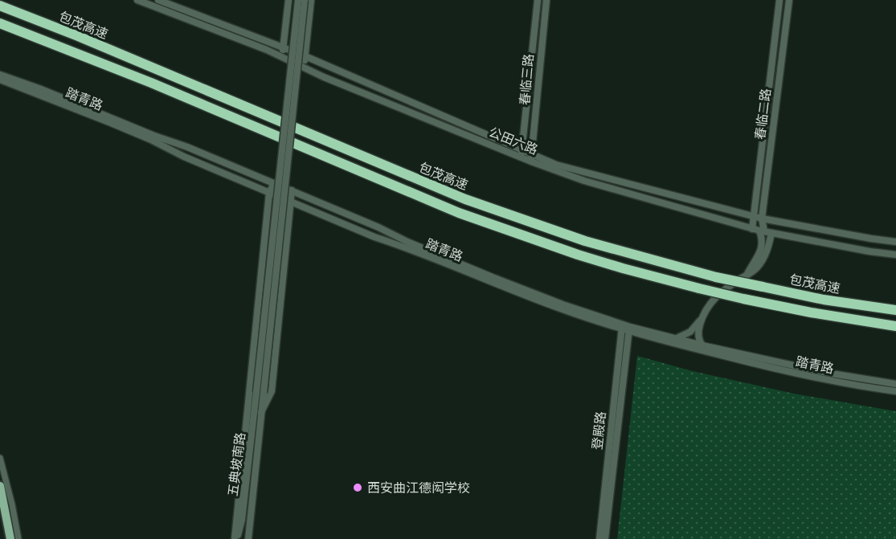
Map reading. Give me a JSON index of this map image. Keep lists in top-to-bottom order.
{
  "streets": {
    "highway": ["包茂高速"],
    "street": [
      "春临三路",
      "踏青路",
      "春临二路",
      "公田六路",
      "登殿路",
      "五典坡南路"
    ]
  },
  "crossings": [
    ["春临三路", "公田六路"],
    ["踏青路", "登殿路"],
    ["春临二路", "公田六路"]
  ],
  "places": ["西安曲江德闳学校"]
}
